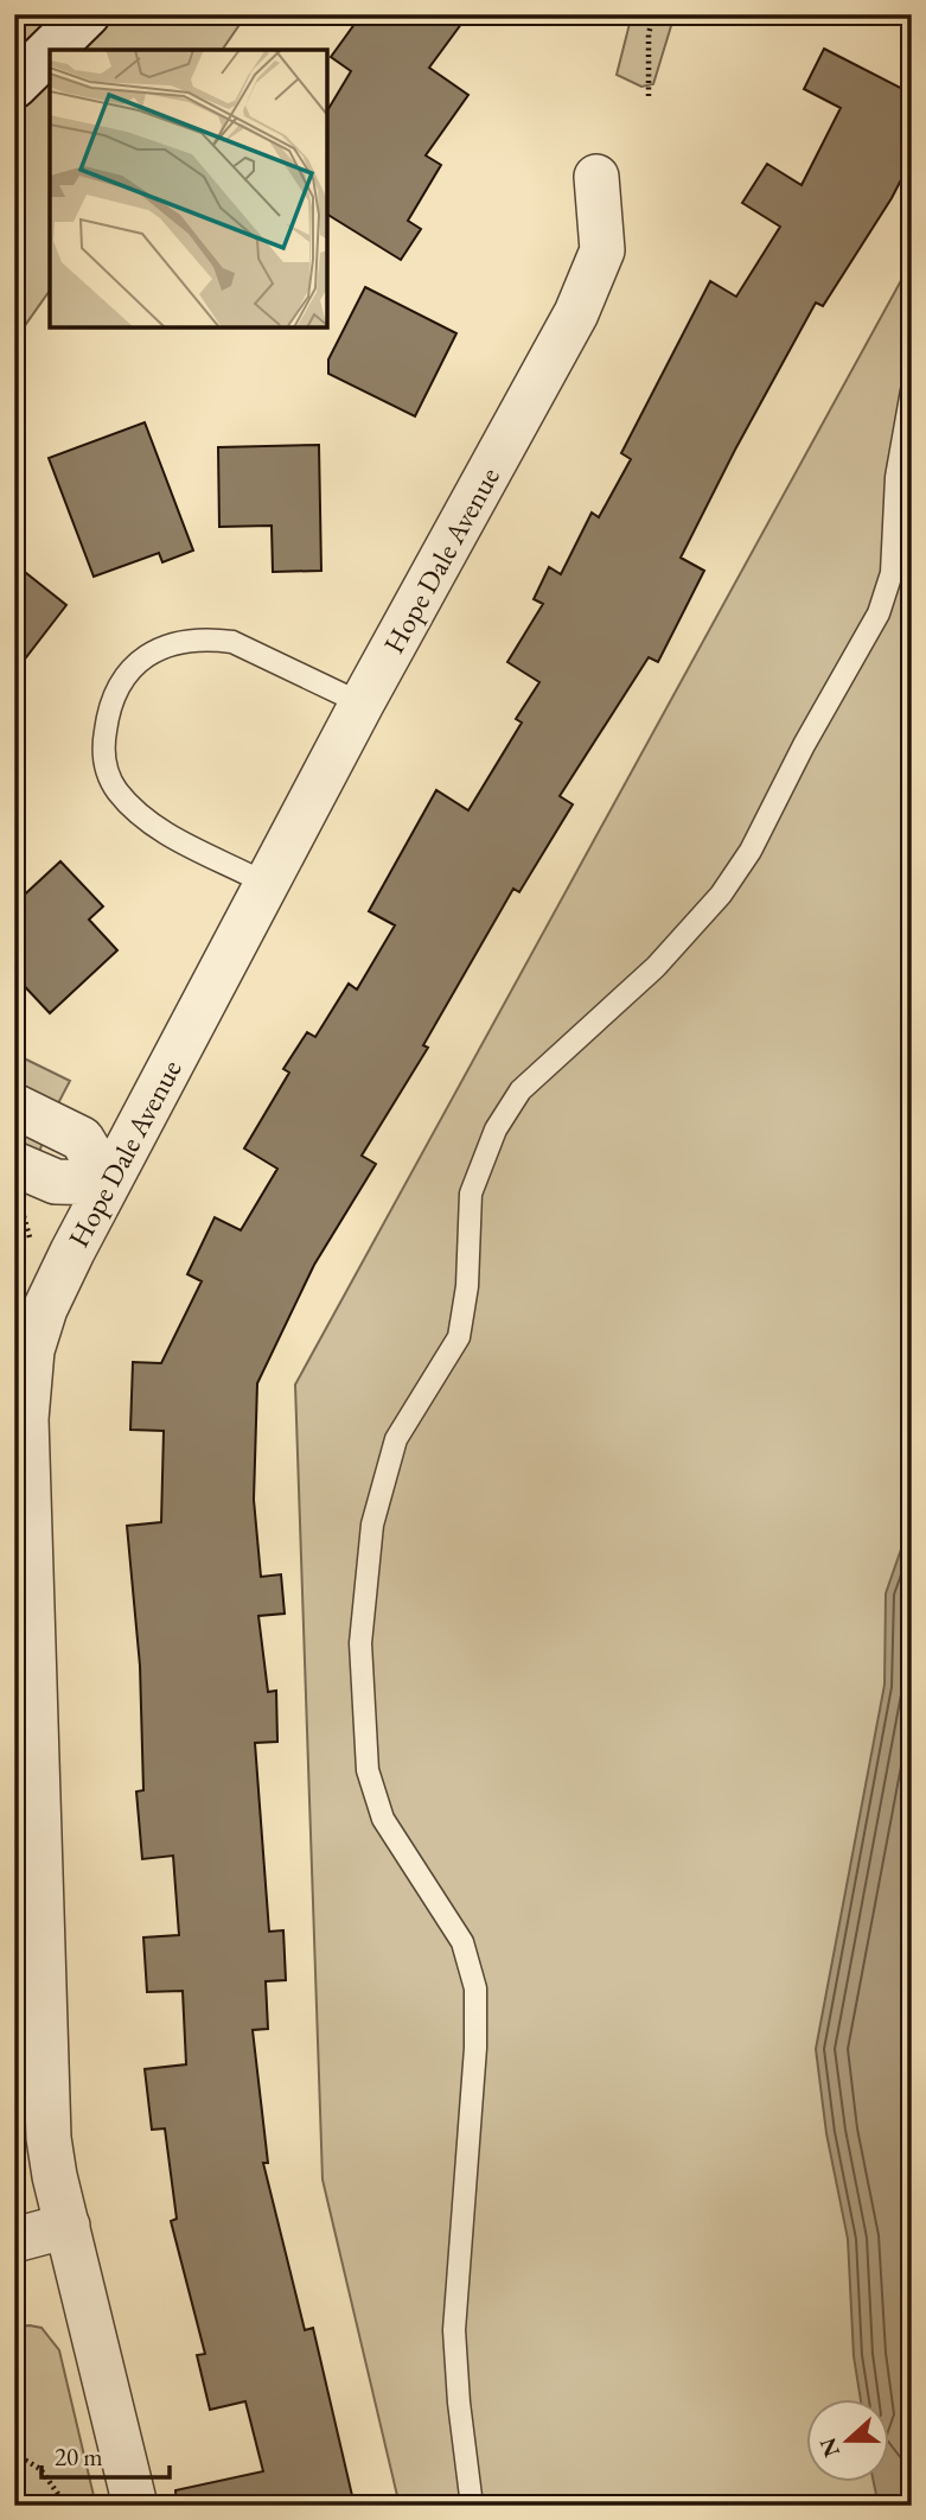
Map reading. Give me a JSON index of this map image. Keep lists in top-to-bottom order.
{
  "streets": {
    "street": ["Hope Dale Avenue"]
  },
  "scale_bar": "20 m",
  "north": "left"
}
